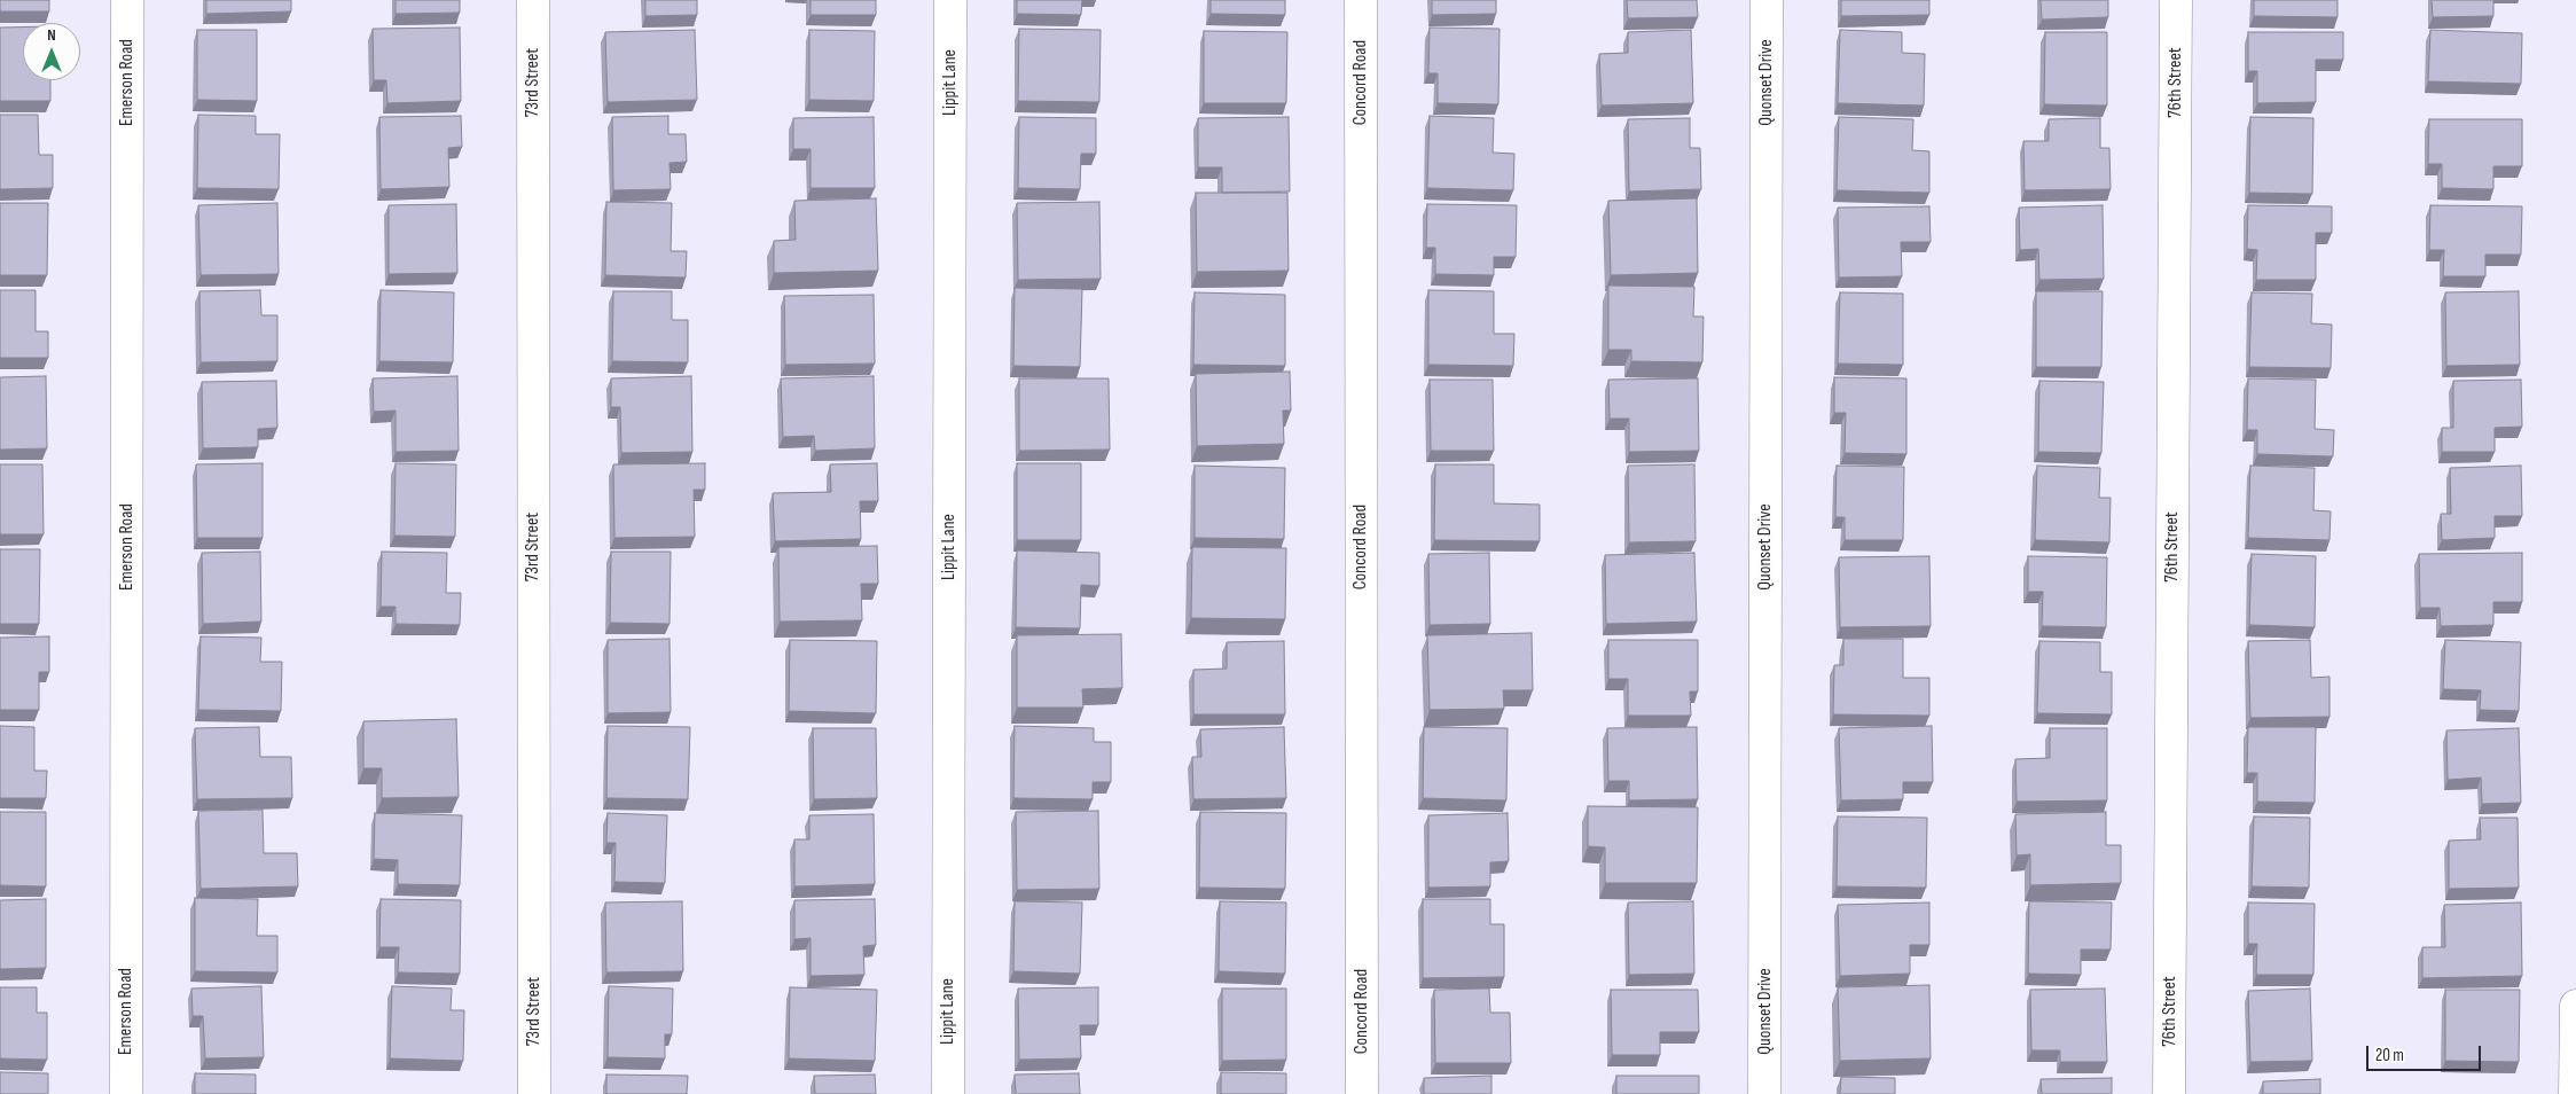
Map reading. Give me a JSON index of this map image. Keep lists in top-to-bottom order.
{
  "streets": {
    "street": [
      "Emerson Road",
      "73rd Street",
      "Lippit Lane",
      "Concord Road",
      "Quonset Drive",
      "76th Street"
    ]
  },
  "scale_bar": "20 m",
  "north": "top"
}
